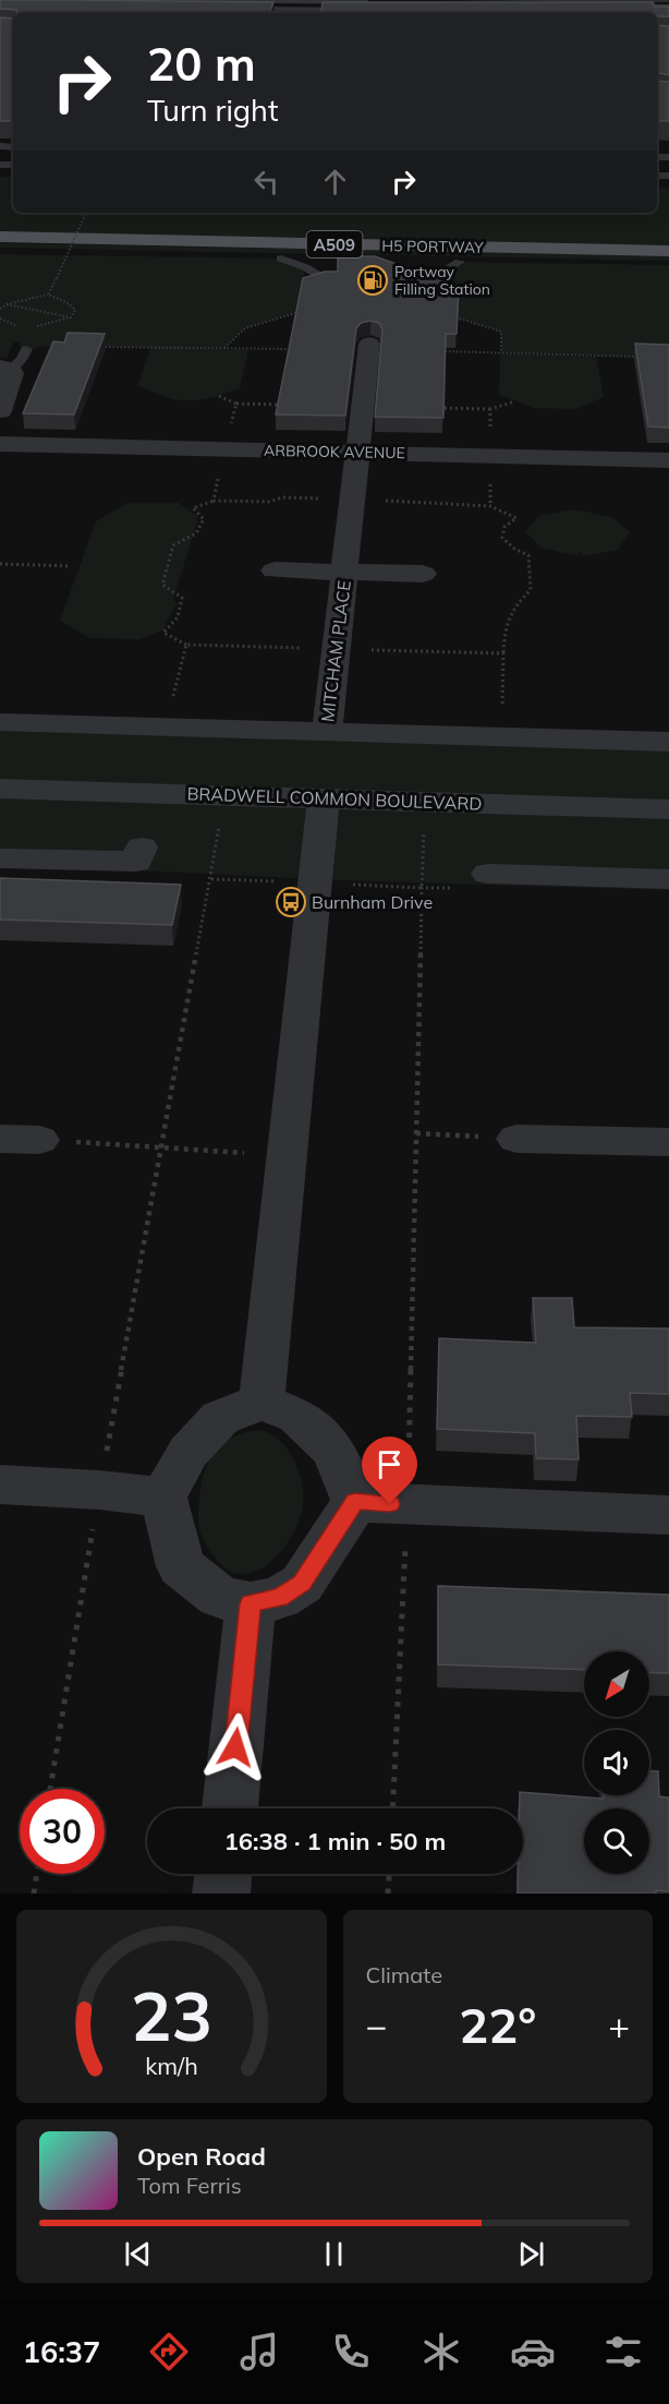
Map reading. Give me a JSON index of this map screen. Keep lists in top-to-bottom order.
{
  "streets": {
    "main road": ["A509", "H5 PORTWAY"],
    "street": ["ARBROOK AVENUE", "MITCHAM PLACE", "BRADWELL COMMON BOULEVARD"]
  },
  "crossings": [
    ["ARBROOK AVENUE", "MITCHAM PLACE"]
  ],
  "places": {
    "fuel station": ["Portway Filling Station"],
    "bus stop": ["Burnham Drive"]
  },
  "north": "bottom left",
  "page": {
    "turn": ["20 m", "Turn right"],
    "limit": "30",
    "trip": "16:38 · 1 min · 50 m",
    "tile": "Climate",
    "heat": ["−", "22°", "+"],
    "song": ["Open Road", "Tom Ferris"],
    "tabs": "16:37",
    "gauge": ["23", "km/h"]
  }
}
